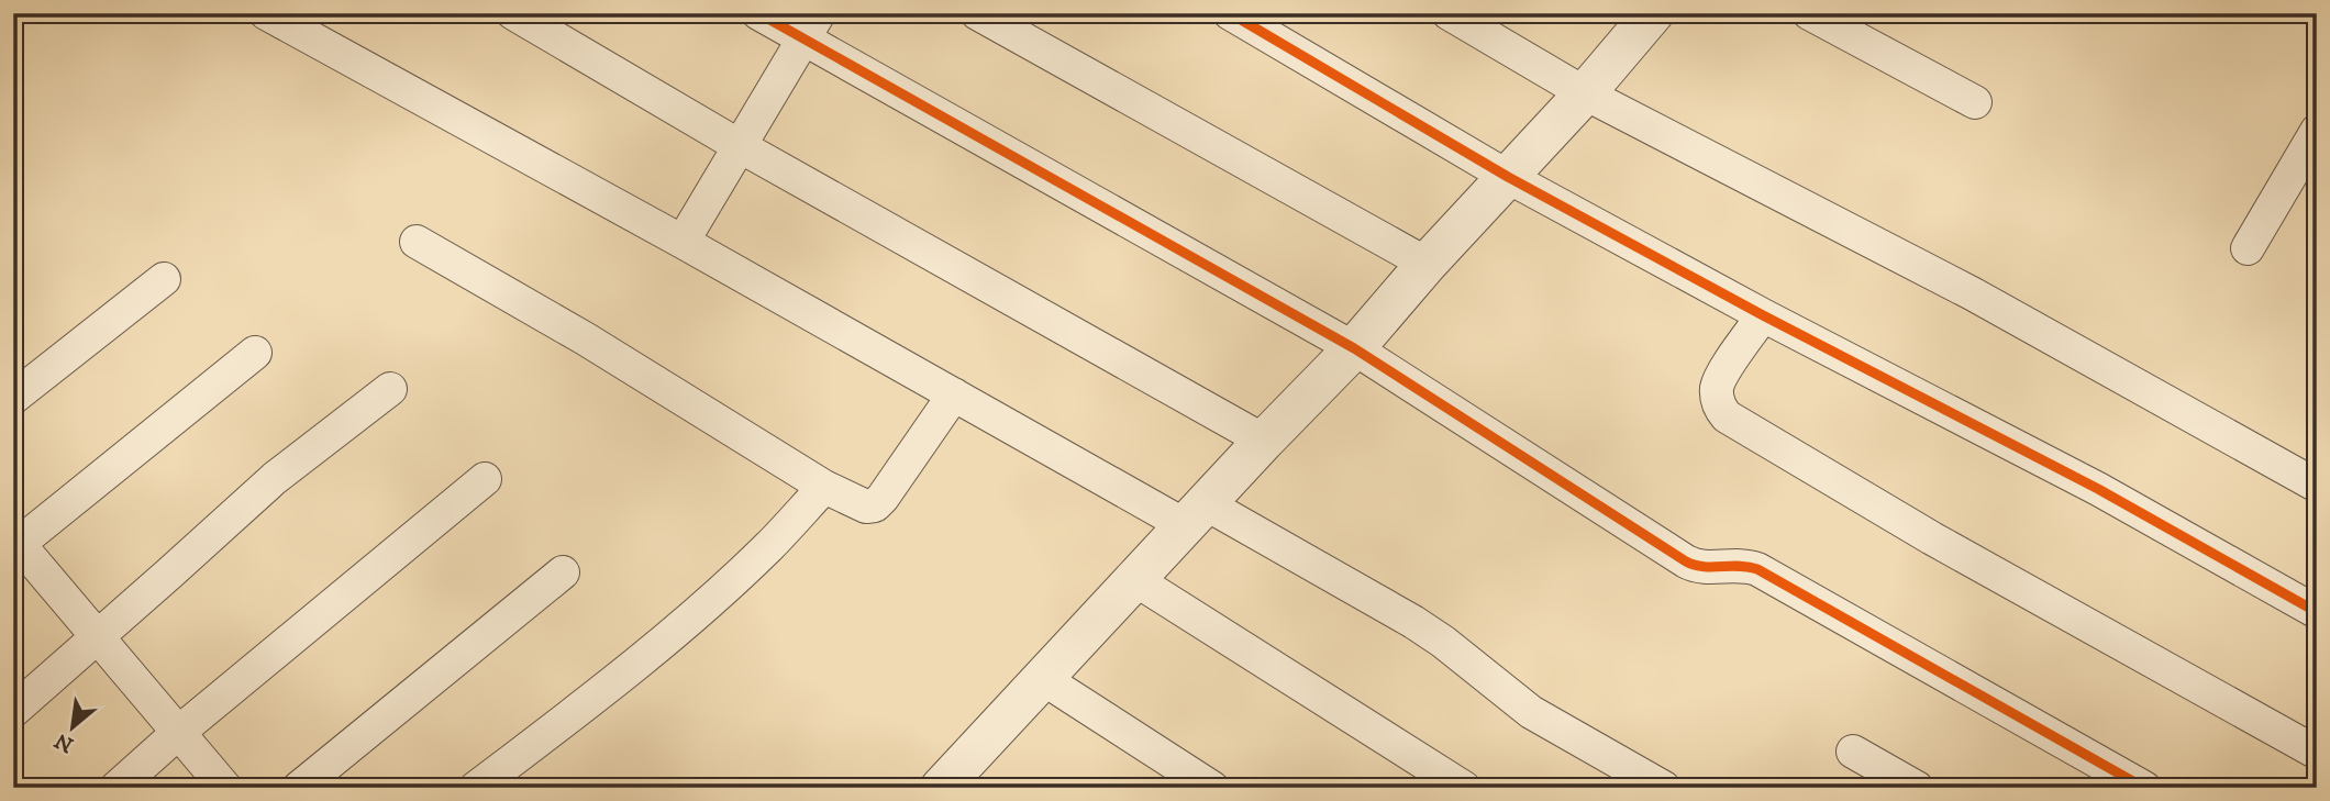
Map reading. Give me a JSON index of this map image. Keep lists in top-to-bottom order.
{
  "north": "bottom left"
}
